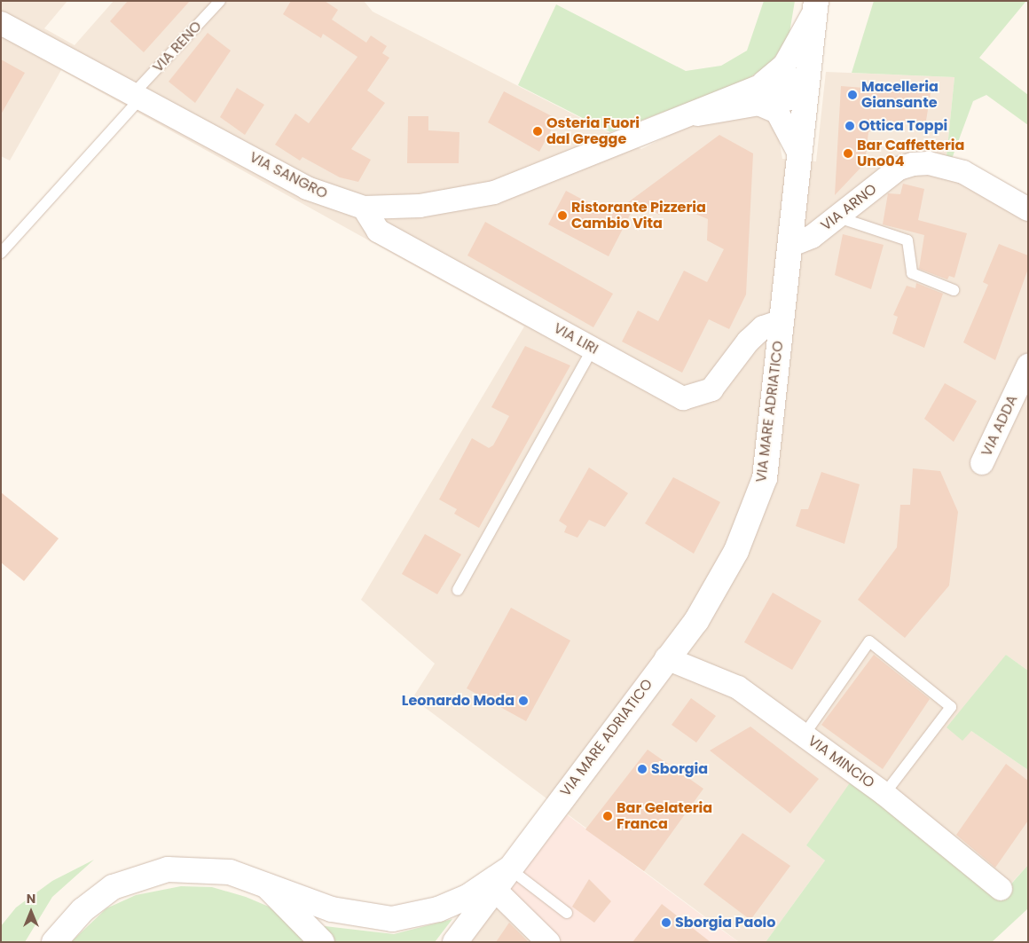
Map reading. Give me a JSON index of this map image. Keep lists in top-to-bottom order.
{
  "streets": {
    "main road": ["VIA MARE ADRIATICO"],
    "street": [
      "VIA SANGRO",
      "VIA ARNO",
      "VIA LIRI",
      "VIA ADDA",
      "VIA MINCIO"
    ],
    "lane": ["VIA RENO"]
  },
  "crossings": [
    ["VIA RENO", "VIA SANGRO"],
    ["VIA SANGRO", "VIA LIRI"],
    ["VIA SANGRO", "VIA MARE ADRIATICO"],
    ["VIA ARNO", "VIA MARE ADRIATICO"],
    ["VIA LIRI", "VIA MARE ADRIATICO"],
    ["VIA MARE ADRIATICO", "VIA MINCIO"]
  ],
  "places": [
    "Macelleria Giansante",
    "Ottica Toppi",
    "Osteria Fuori dal Gregge",
    "Bar Caffetteria Uno04",
    "Ristorante Pizzeria Cambio Vita",
    "Leonardo Moda",
    "Sborgia",
    "Bar Gelateria Franca",
    "Sborgia Paolo"
  ],
  "north": "top"
}
